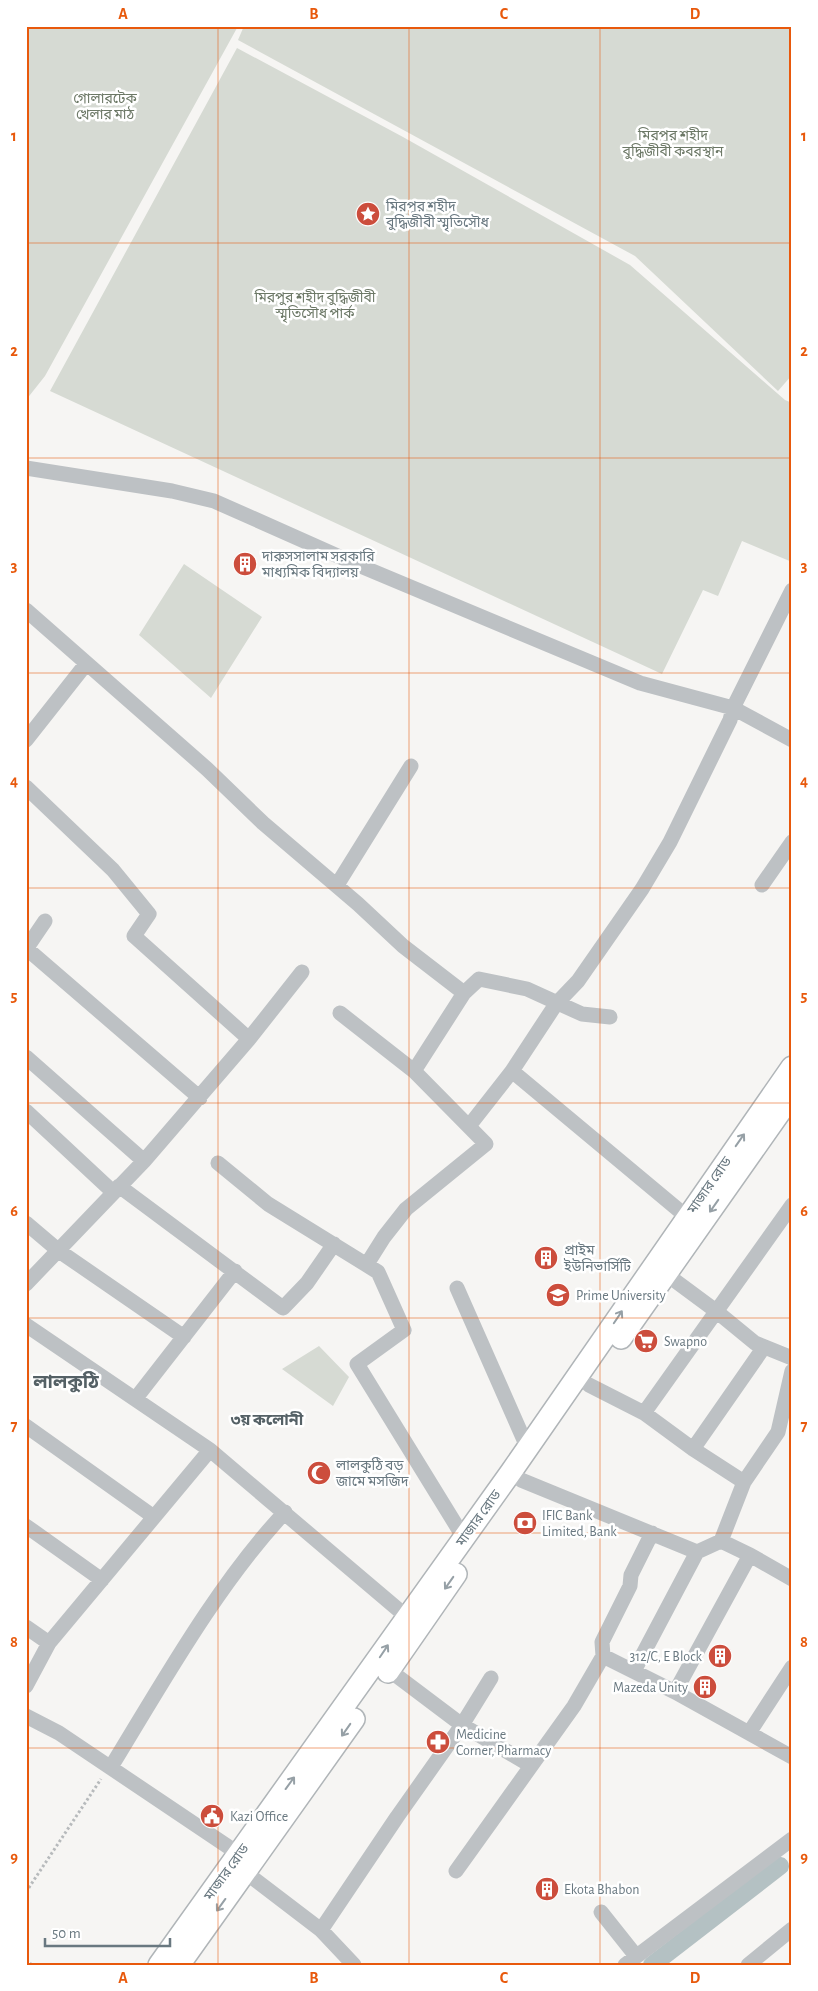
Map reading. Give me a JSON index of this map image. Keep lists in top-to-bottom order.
{
  "streets": {
    "main road": ["মাজার রোড"]
  },
  "districts": ["লালকুঠি", "৩য় কলোনী"],
  "parks": ["গোলারটেক খেলার মাঠ", "মিরপুর শহীদ বুদ্ধিজীবী কবরস্থান", "মিরপুর শহীদ বুদ্ধিজীবী স্মৃতিসৌধ পার্ক"],
  "places": {
    "place": ["মিরপুর শহীদ বুদ্ধিজীবী স্মৃতিসৌধ"],
    "building": [
      "দারুসসালাম সরকারি মাধ্যমিক বিদ্যালয়",
      "প্রাইম ইউনিভার্সিটি",
      "312/C, E Block",
      "Mazeda Unity",
      "Ekota Bhabon"
    ],
    "school or university": ["Prime University"],
    "supermarket": ["Swapno"],
    "mosque": ["লালকুঠি বড় জামে মসজিদ"],
    "bank": ["IFIC Bank Limited, Bank"],
    "pharmacy": ["Medicine Corner, Pharmacy"],
    "public building": ["Kazi Office"]
  },
  "scale_bar": "50 m",
  "grid": {
    "columns": [
      "A",
      "B",
      "C",
      "D"
    ],
    "rows": [
      "1",
      "2",
      "3",
      "4",
      "5",
      "6",
      "7",
      "8",
      "9"
    ]
  }
}
